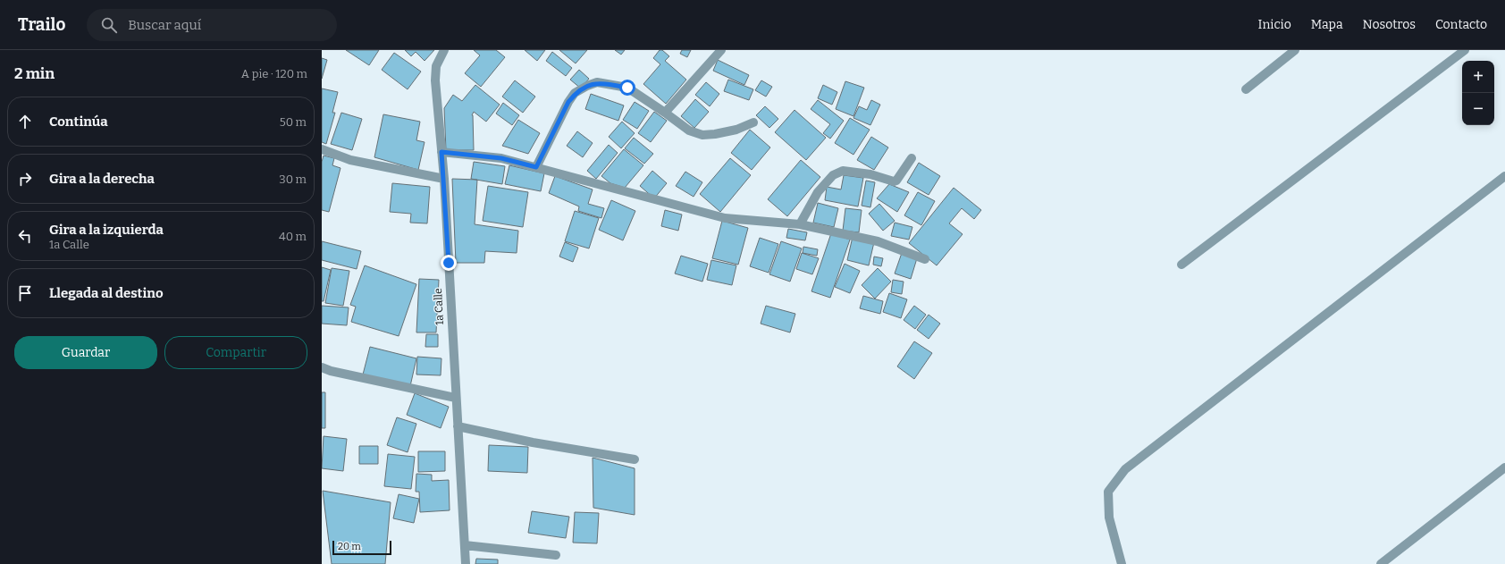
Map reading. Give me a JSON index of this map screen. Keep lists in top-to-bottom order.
{
  "streets": {
    "street": ["1a Calle"]
  },
  "scale_bar": "20 m",
  "page": {
    "header": "Trailo",
    "search": "Buscar aquí",
    "nav": [
      "Inicio",
      "Mapa",
      "Nosotros",
      "Contacto"
    ],
    "heading": ["2 min", "A pie · 120 m"],
    "map_buttons": ["+", "−"],
    "list": [
      ["Continúa", "50 m"],
      ["Gira a la derecha", "30 m"],
      ["Gira a la izquierda", "1a Calle", "40 m"],
      "Llegada al destino"
    ],
    "buttons": ["Guardar", "Compartir"],
    "scale": "20 m"
  }
}
